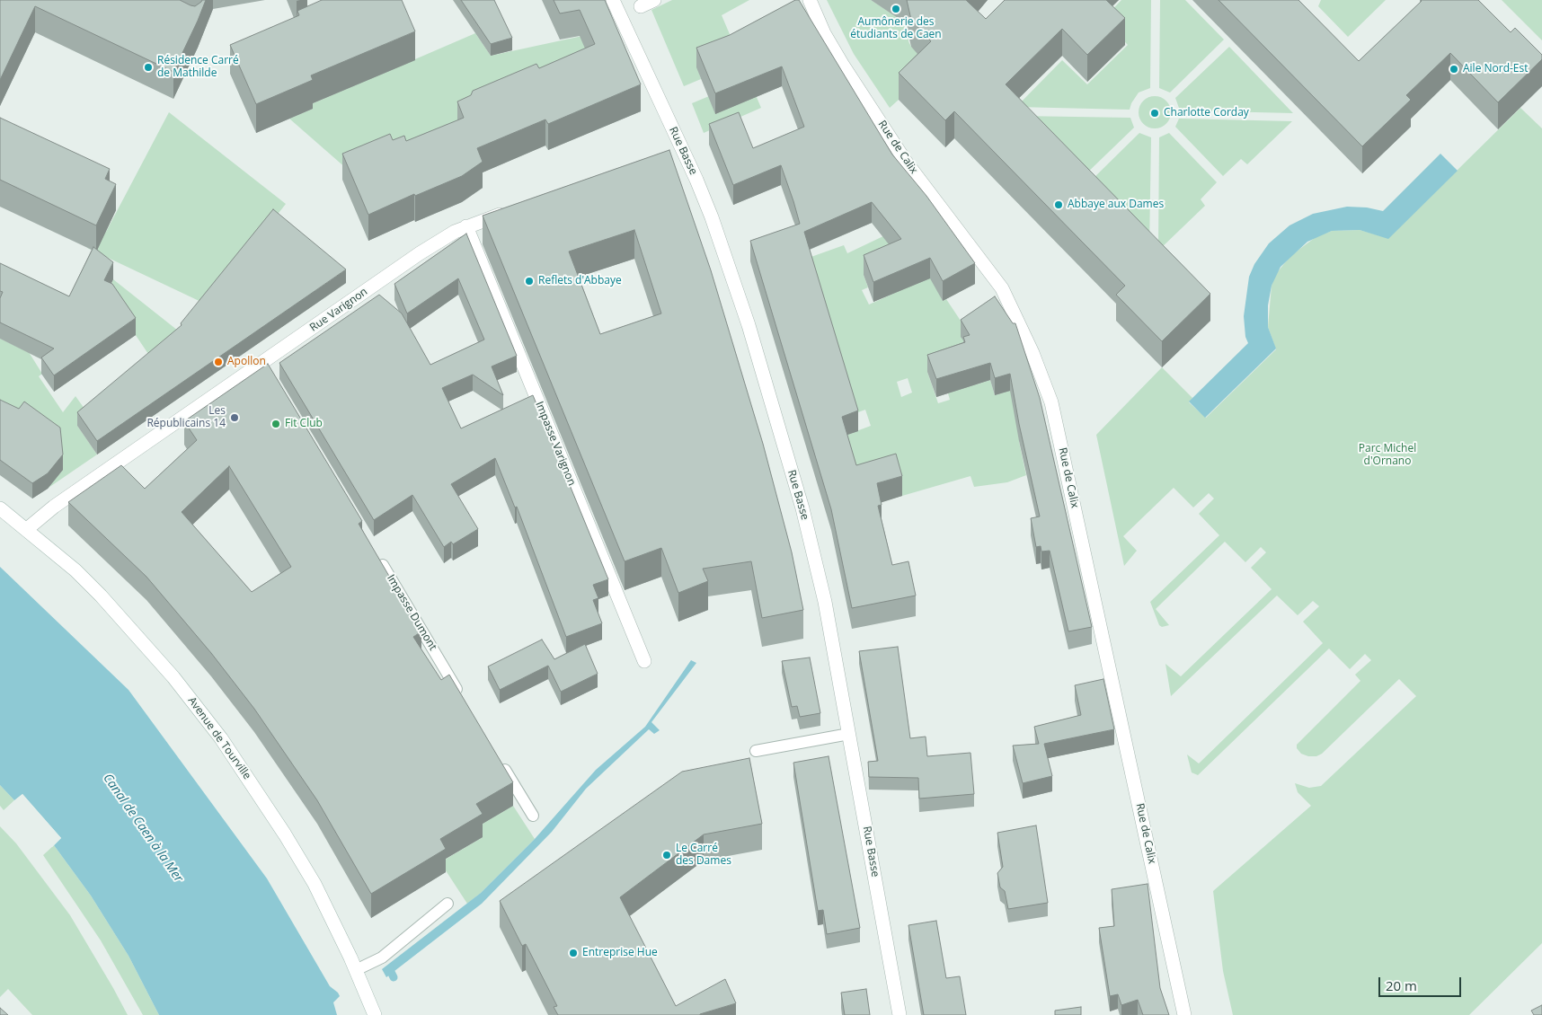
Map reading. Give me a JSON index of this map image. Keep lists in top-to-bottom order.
{
  "streets": {
    "street": [
      "Rue de Calix",
      "Rue Basse",
      "Rue Varignon",
      "Impasse Varignon",
      "Avenue de Tourville"
    ],
    "lane": ["Impasse Dumont"]
  },
  "crossings": [
    ["Rue Varignon", "Impasse Varignon"],
    ["Rue Varignon", "Avenue de Tourville"]
  ],
  "water": ["Canal de Caen à la Mer"],
  "parks": ["Parc Michel d'Ornano"],
  "places": [
    "Aumônerie des étudiants de Caen",
    "Résidence Carré de Mathilde",
    "Aile Nord-Est",
    "Charlotte Corday",
    "Abbaye aux Dames",
    "Reflets d'Abbaye",
    "Apollon",
    "Les Républicains 14",
    "Fit Club",
    "Le Carré des Dames",
    "Entreprise Hue"
  ],
  "scale_bar": "20 m"
}
